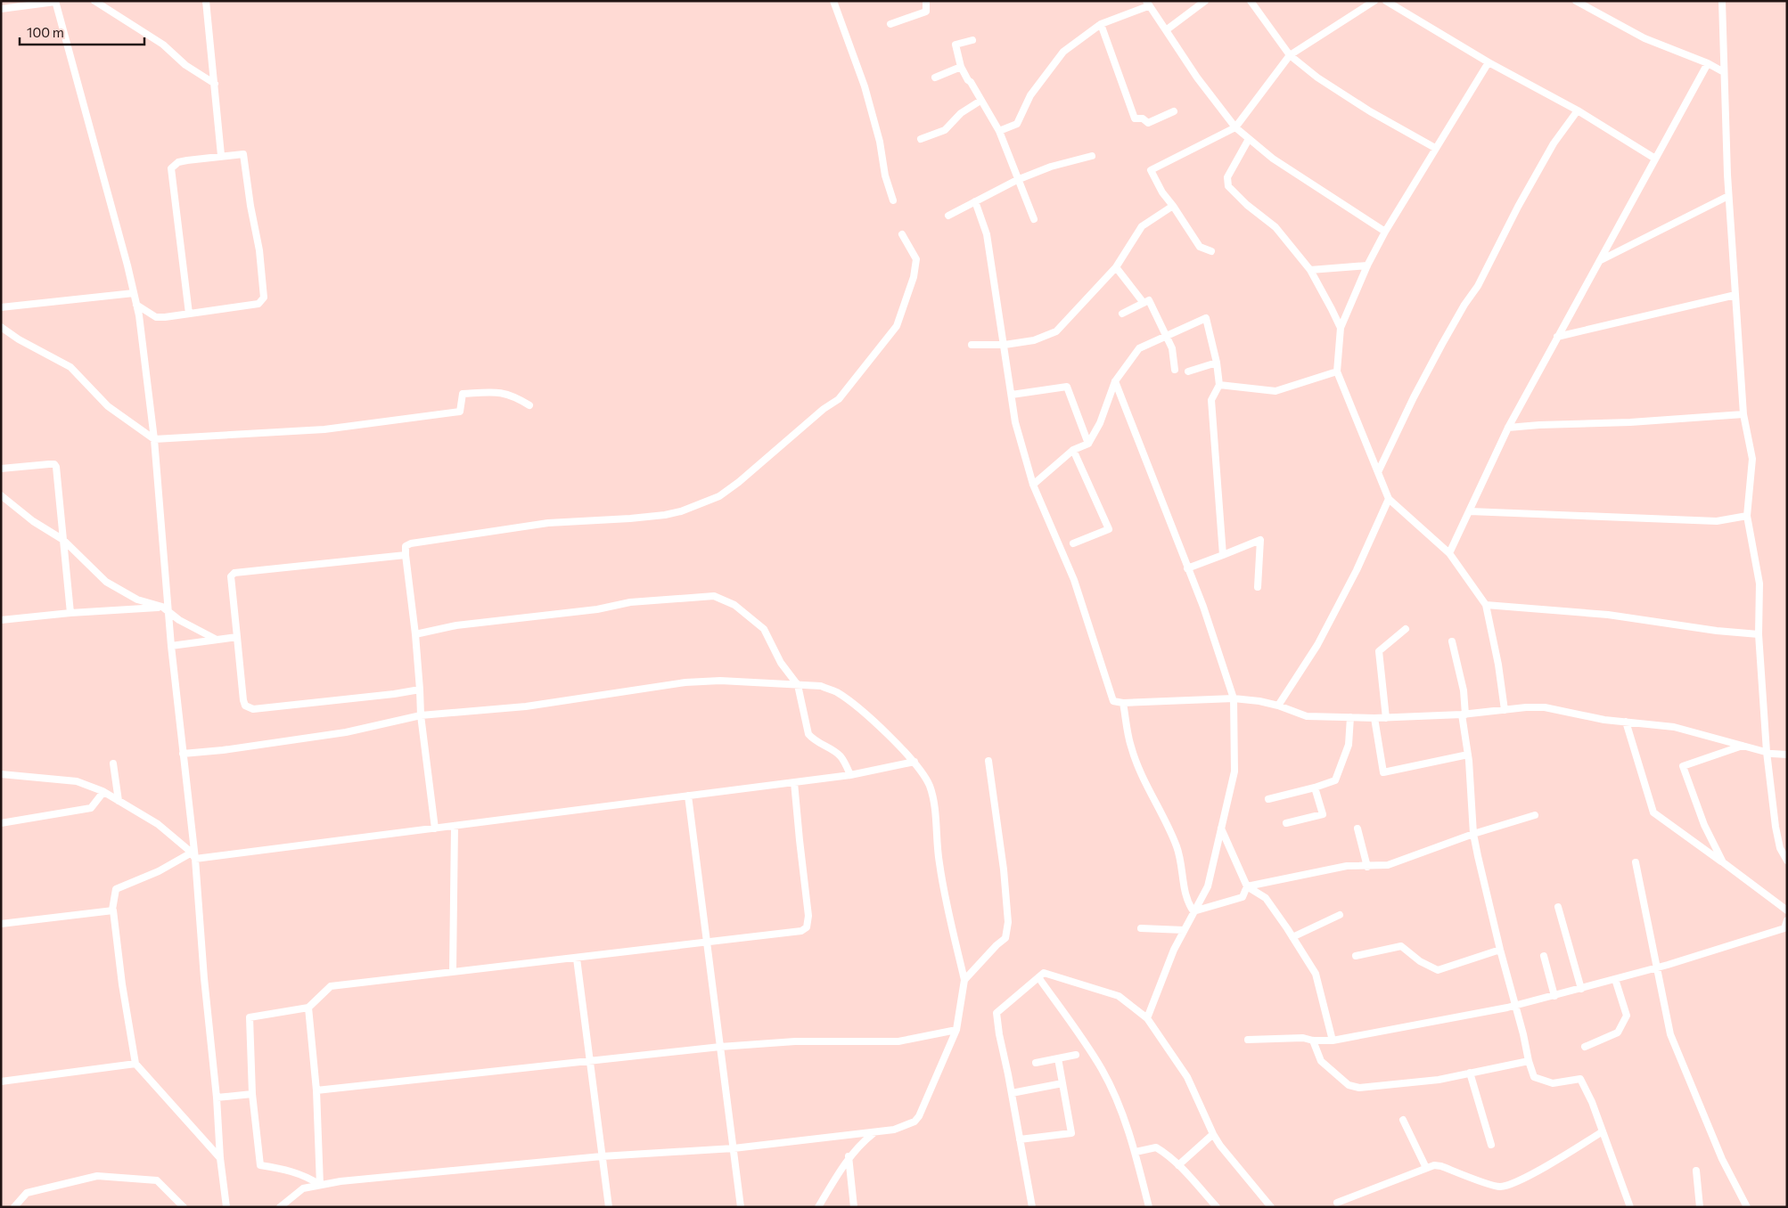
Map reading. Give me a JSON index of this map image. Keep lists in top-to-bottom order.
{
  "scale_bar": "100 m"
}
